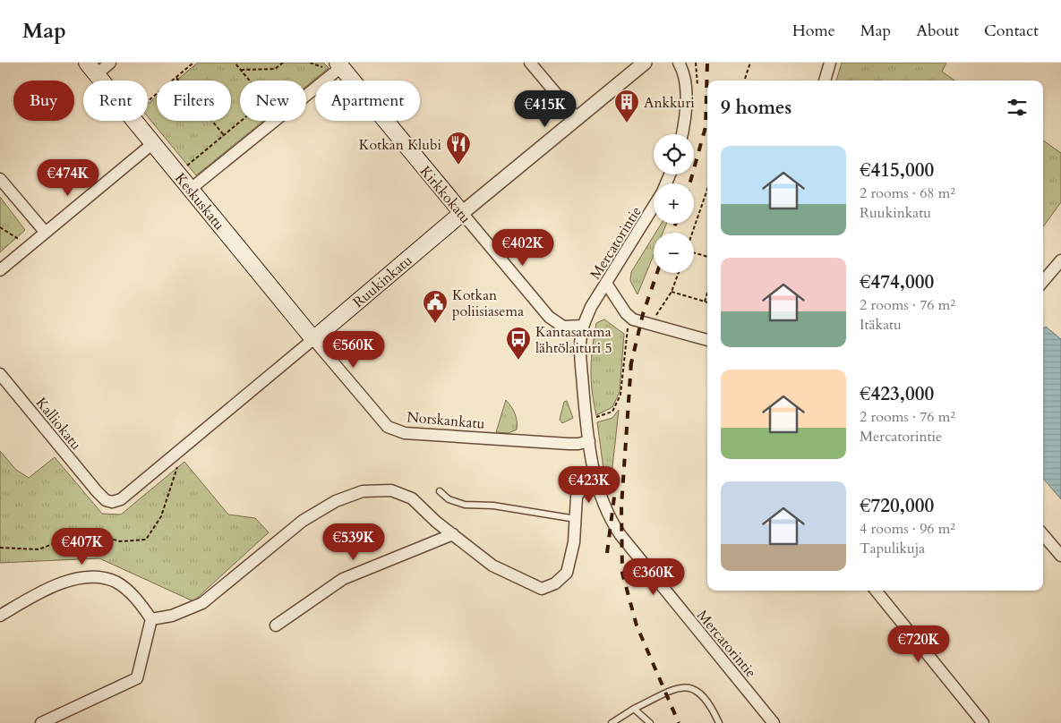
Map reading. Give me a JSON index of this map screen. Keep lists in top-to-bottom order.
{
  "streets": {
    "main road": ["Kirkkokatu", "Keskuskatu", "Ruukinkatu"],
    "street": ["Mercatorintie", "Norskankatu", "Kalliokatu"]
  },
  "crossings": [
    ["Kirkkokatu", "Mercatorintie"],
    ["Kirkkokatu", "Ruukinkatu"],
    ["Keskuskatu", "Ruukinkatu"],
    ["Keskuskatu", "Norskankatu"],
    ["Mercatorintie", "Norskankatu"],
    ["Ruukinkatu", "Norskankatu"],
    ["Ruukinkatu", "Kalliokatu"]
  ],
  "places": {
    "building": ["Ankkuri"],
    "restaurant": ["Kotkan Klubi"],
    "public building": ["Kotkan poliisiasema"],
    "bus stop": ["Kantasatama lähtölaituri 5"]
  },
  "page": {
    "header": "Map",
    "nav": [
      "Home",
      "Map",
      "About",
      "Contact"
    ],
    "chip": [
      "Buy",
      "Rent",
      "Filters",
      "New",
      "Apartment"
    ],
    "heading": "9 homes",
    "price": [
      "€415K",
      "€474K",
      "€402K",
      "€560K",
      "€423K",
      "€539K",
      "€407K",
      "€360K",
      "€720K"
    ],
    "map_buttons": ["+", "−"],
    "list": [
      {
        "name": "€415,000",
        "note": "2 rooms · 68 m² · Ruukinkatu"
      },
      {
        "name": "€474,000",
        "note": "2 rooms · 76 m² · Itäkatu"
      },
      {
        "name": "€423,000",
        "note": "2 rooms · 76 m² · Mercatorintie"
      },
      {
        "name": "€720,000",
        "note": "4 rooms · 96 m² · Tapulikuja"
      }
    ]
  }
}
